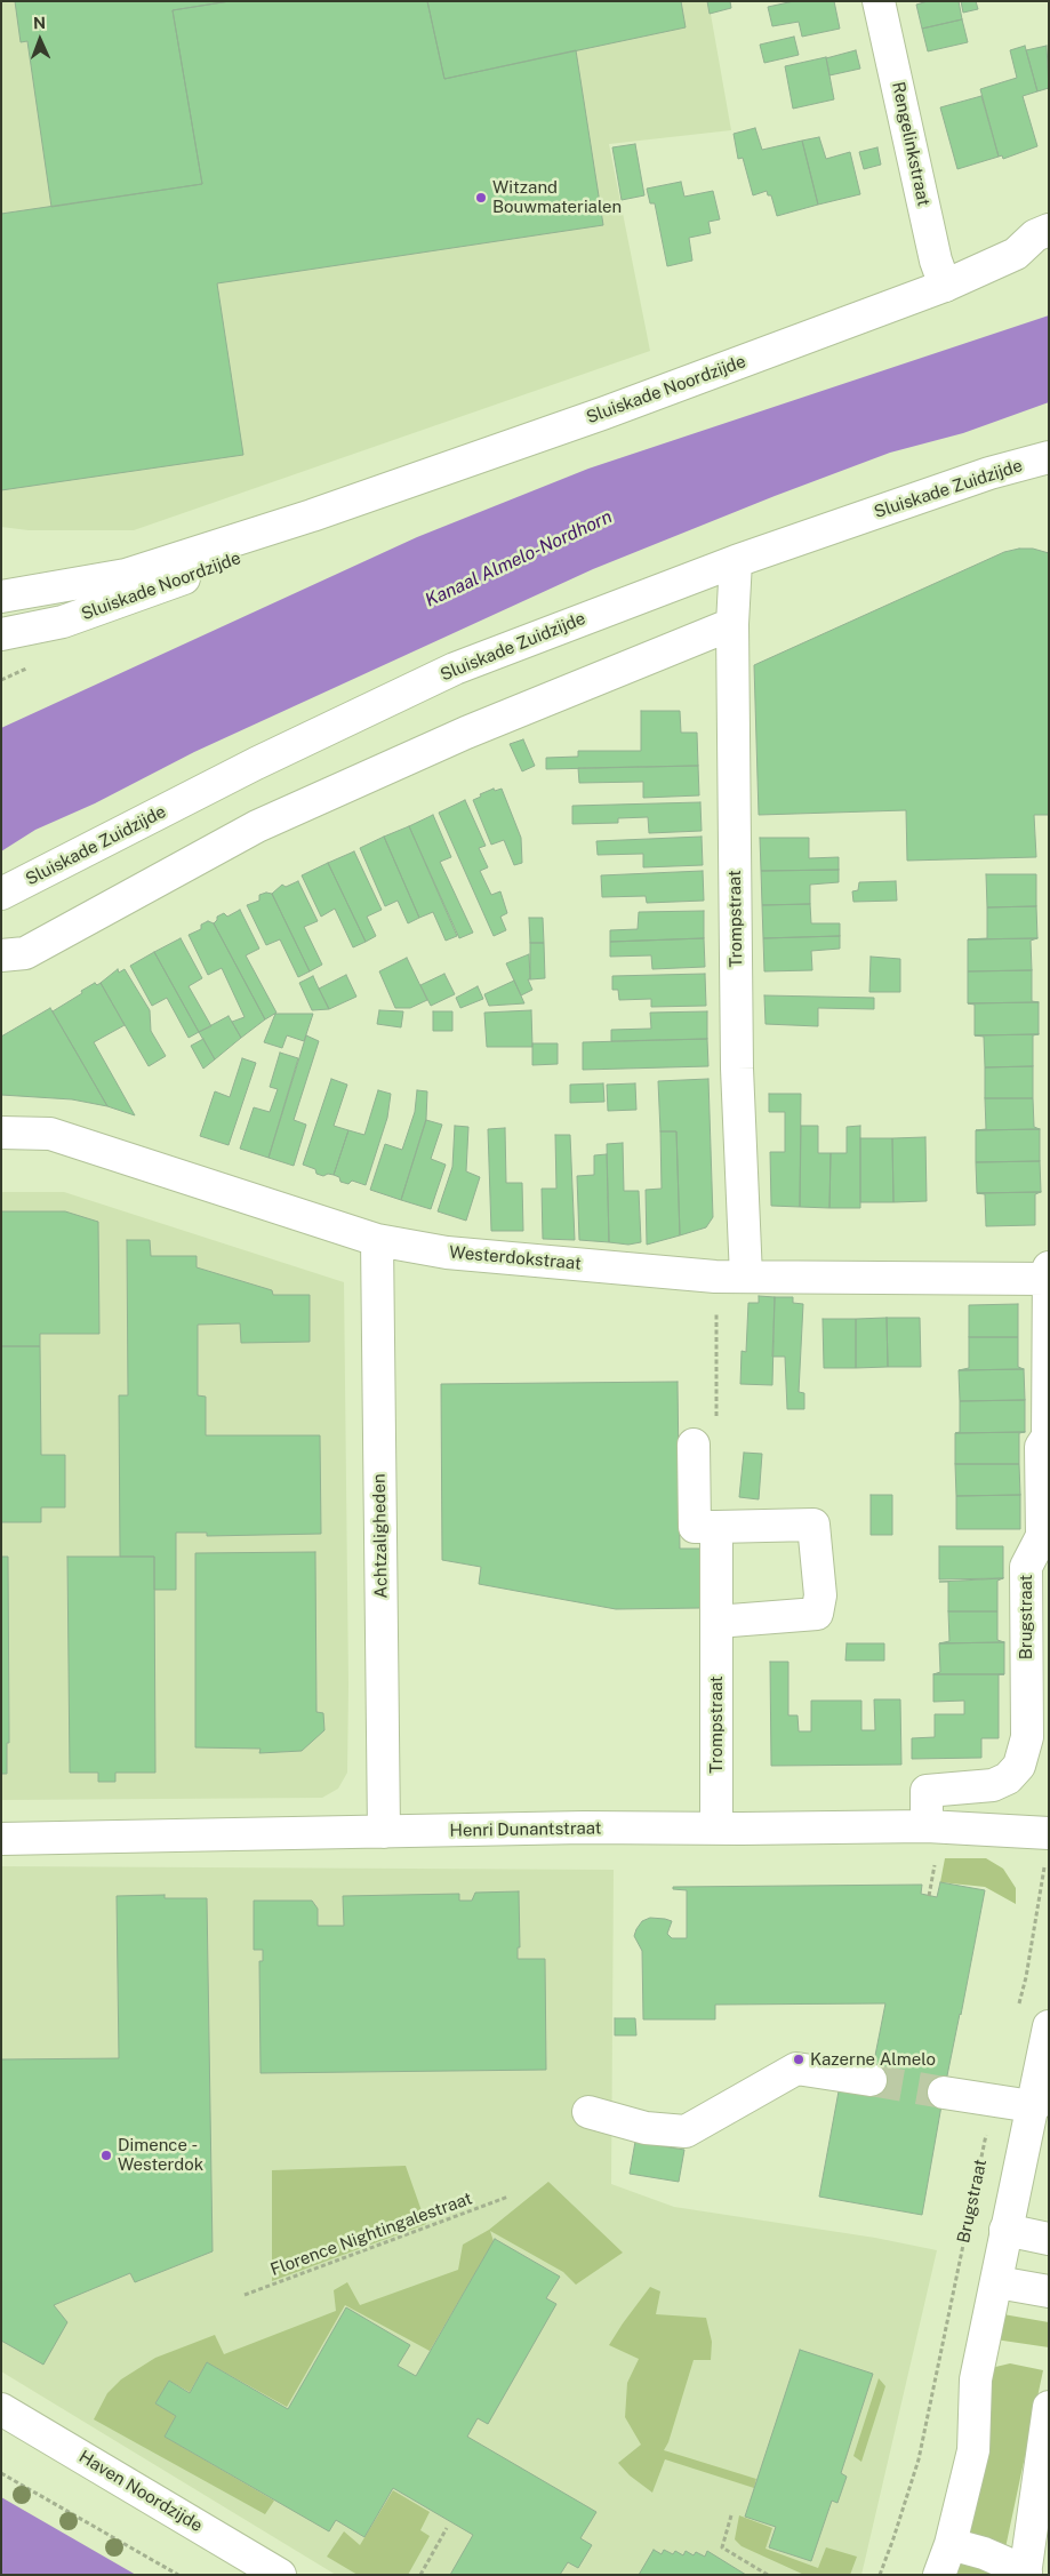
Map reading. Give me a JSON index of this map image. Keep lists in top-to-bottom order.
{
  "streets": {
    "street": [
      "Rengelinkstraat",
      "Sluiskade Noordzijde",
      "Sluiskade Zuidzijde",
      "Trompstraat",
      "Westerdokstraat",
      "Achtzaligheden",
      "Brugstraat",
      "Henri Dunantstraat",
      "Haven Noordzijde"
    ],
    "path": ["Florence Nightingalestraat"]
  },
  "crossings": [
    ["Rengelinkstraat", "Sluiskade Noordzijde"],
    ["Sluiskade Zuidzijde", "Trompstraat"],
    ["Trompstraat", "Westerdokstraat"],
    ["Trompstraat", "Henri Dunantstraat"],
    ["Westerdokstraat", "Achtzaligheden"],
    ["Westerdokstraat", "Brugstraat"],
    ["Achtzaligheden", "Henri Dunantstraat"],
    ["Brugstraat", "Henri Dunantstraat"]
  ],
  "water": ["Kanaal Almelo-Nordhorn"],
  "places": ["Witzand Bouwmaterialen", "Kazerne Almelo", "Dimence - Westerdok"],
  "north": "top"
}
